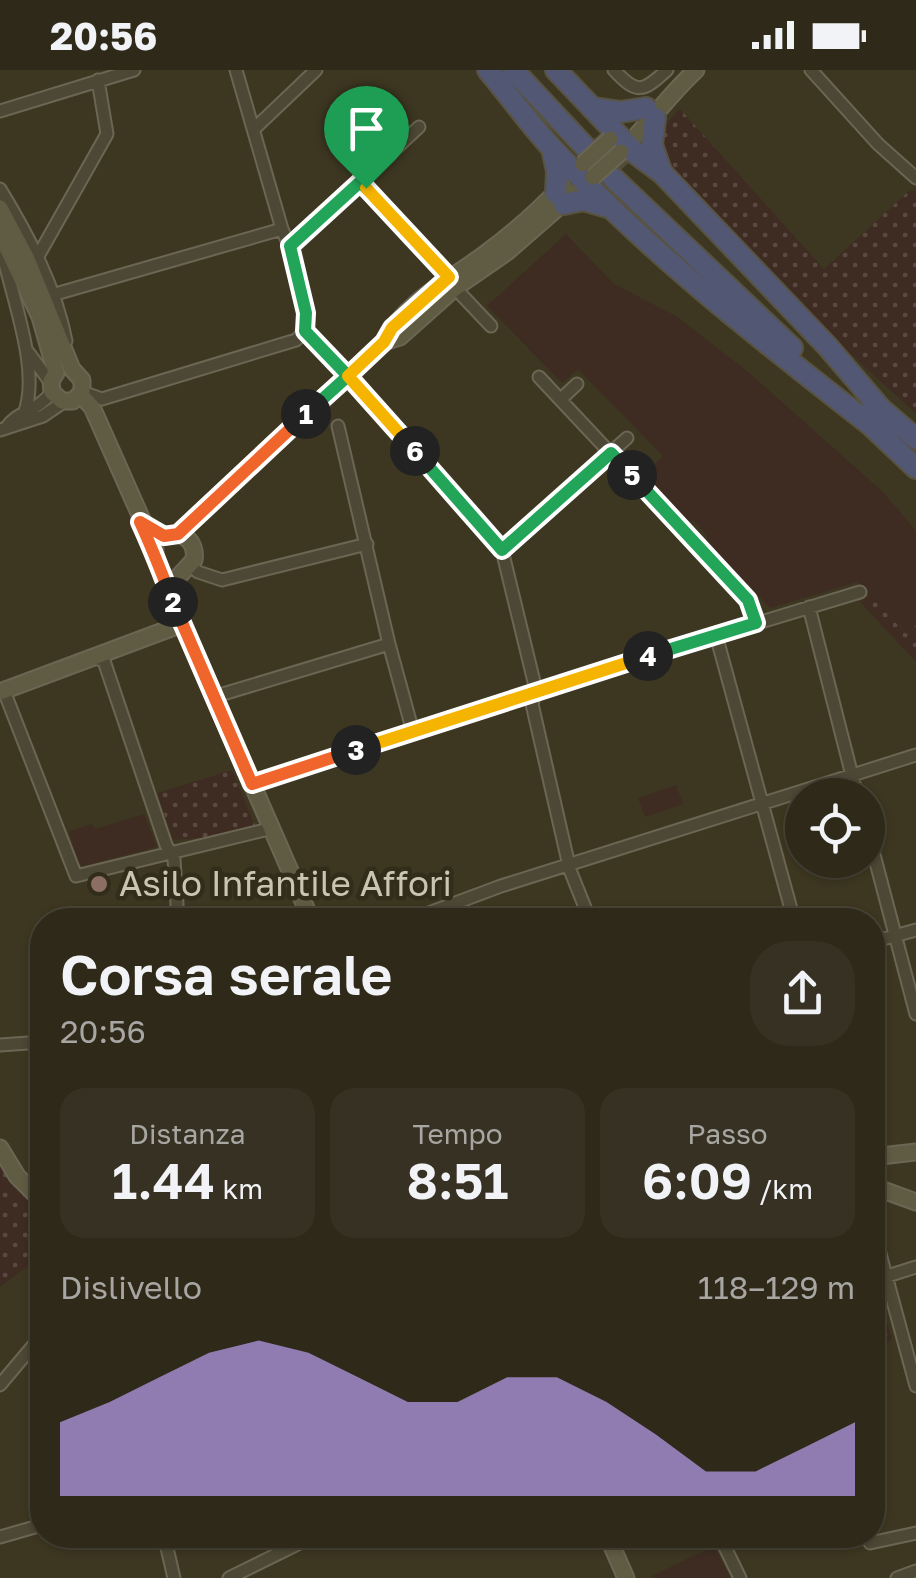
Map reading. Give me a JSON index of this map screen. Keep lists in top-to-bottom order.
{
  "places": ["Asilo Infantile Affori"],
  "page": {
    "status": "20:56",
    "pins": [
      "1",
      "6",
      "5",
      "2",
      "4",
      "3"
    ],
    "heading": ["Corsa serale", "20:56"],
    "stats": [
      ["Distanza", "1.44 km"],
      ["Tempo", "8:51"],
      ["Passo", "6:09 /km"]
    ],
    "chart": ["Dislivello", "118–129 m"]
  }
}
